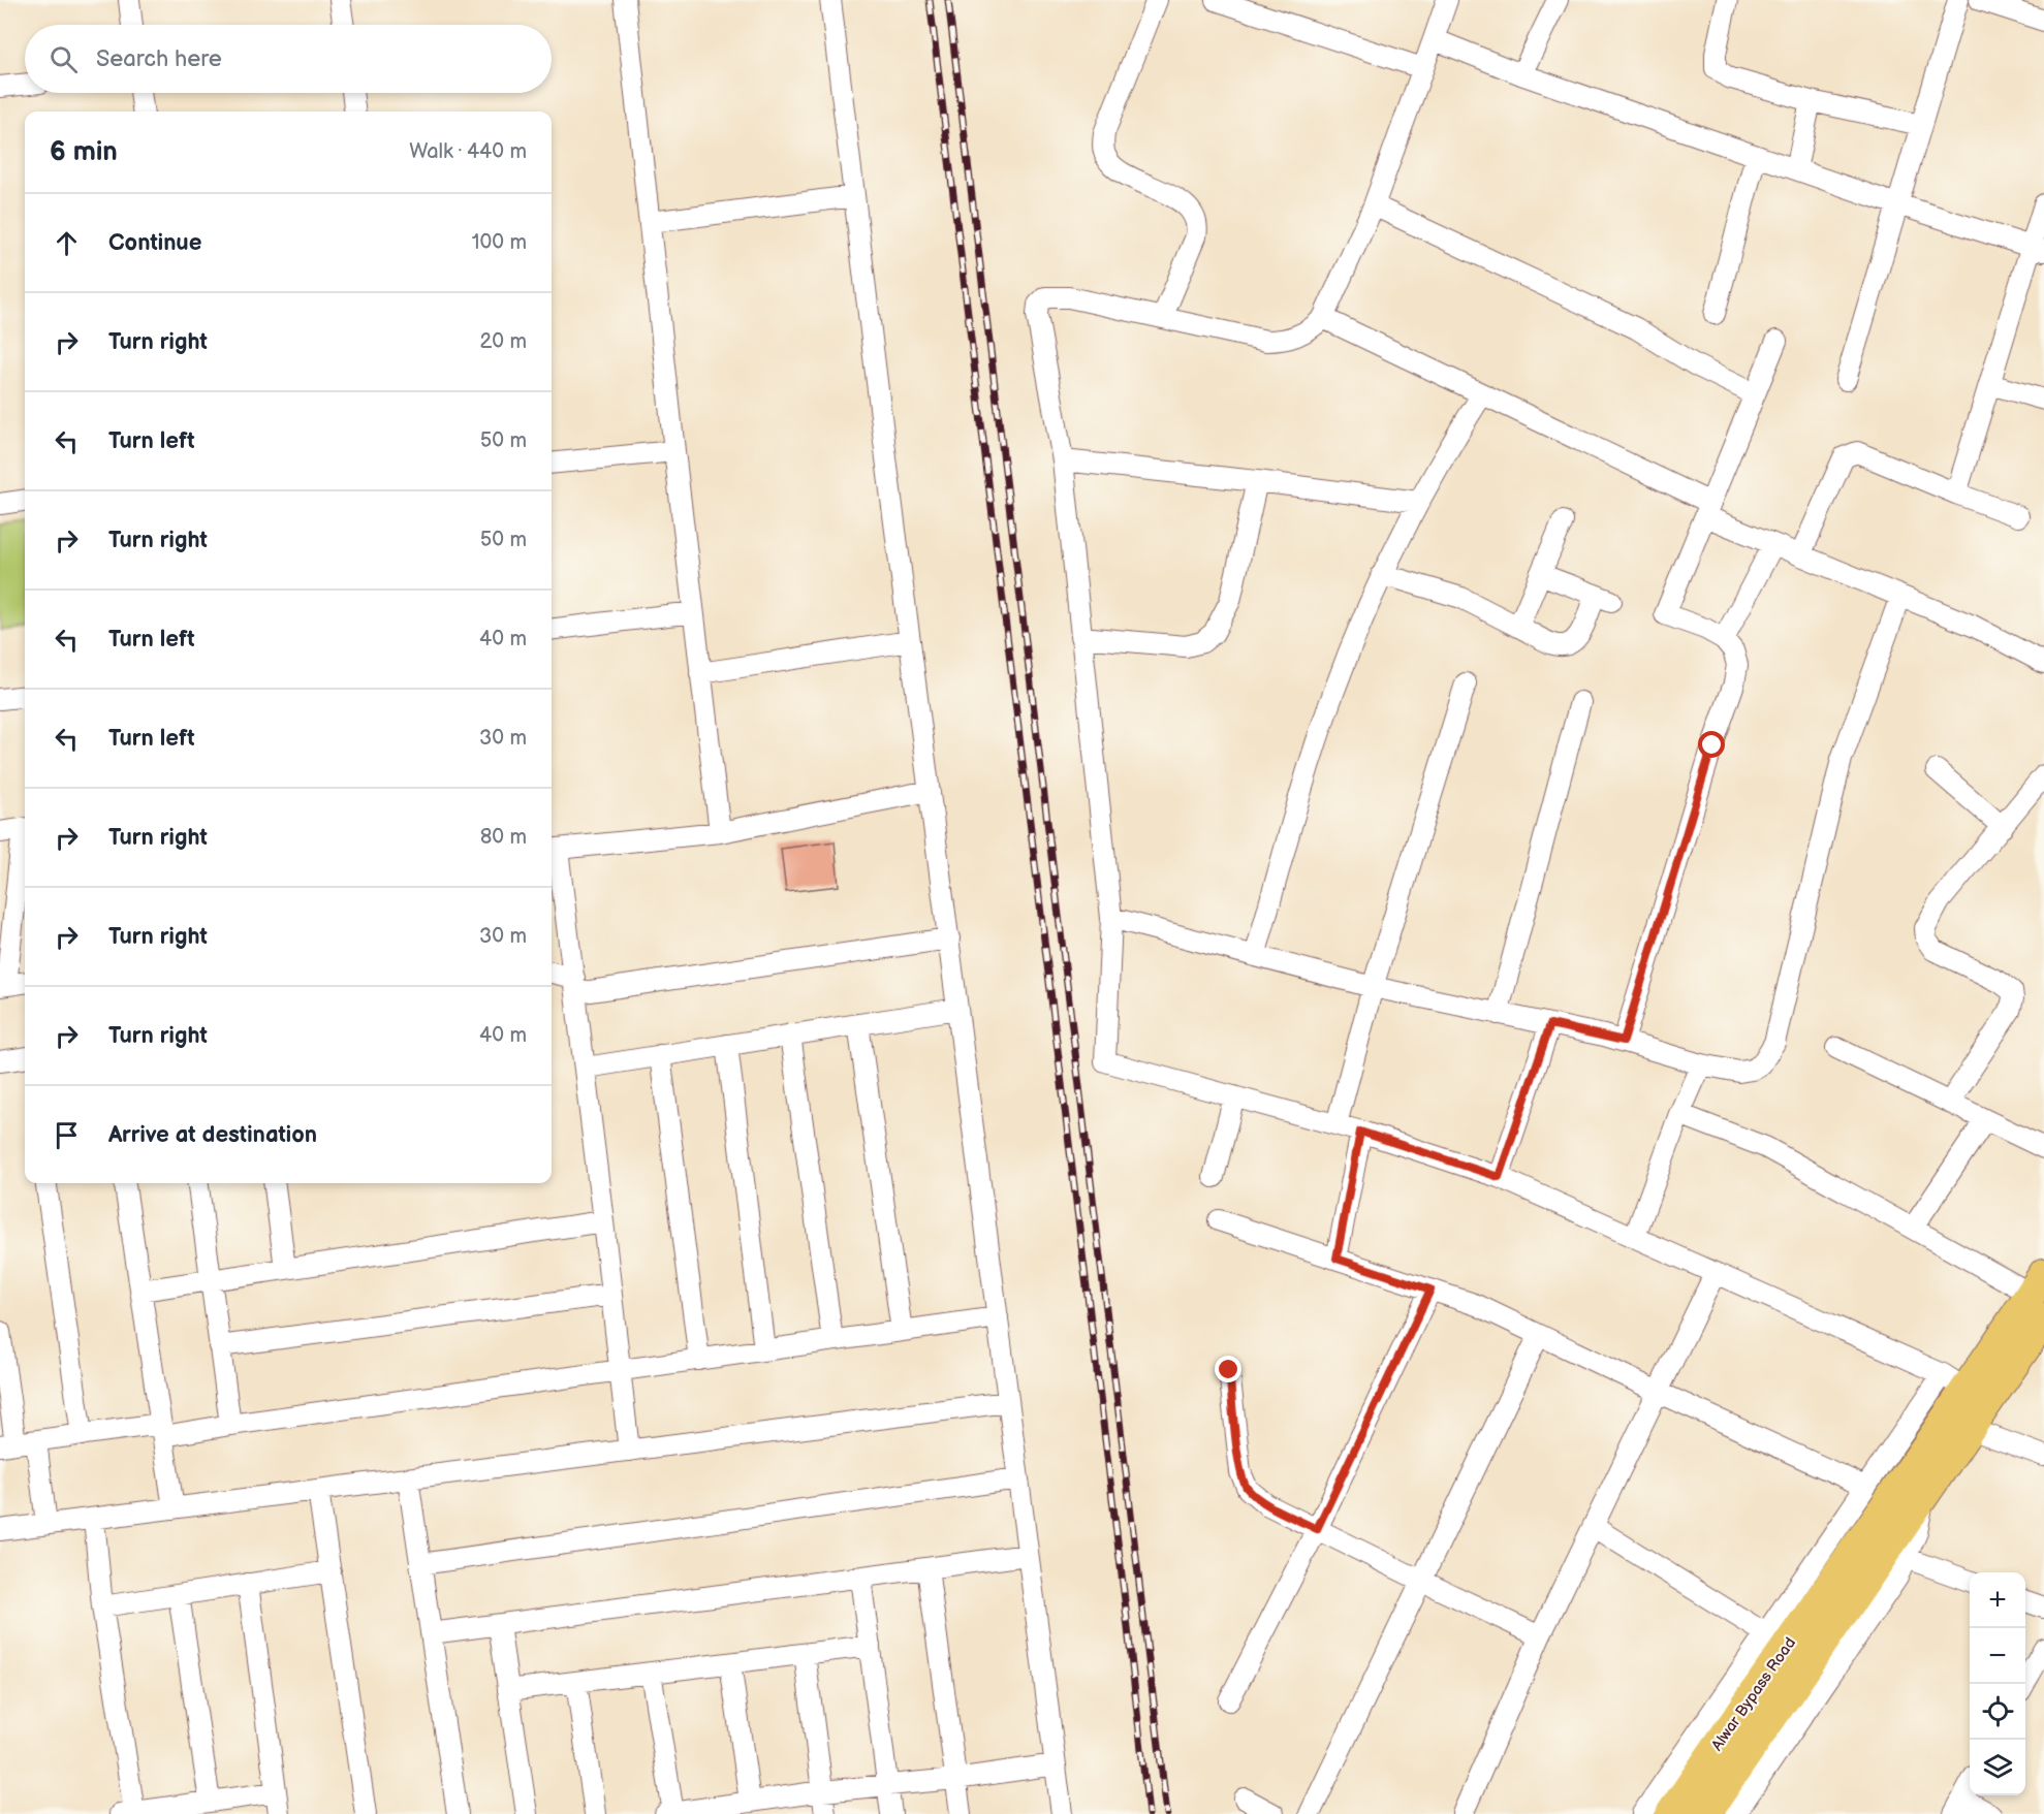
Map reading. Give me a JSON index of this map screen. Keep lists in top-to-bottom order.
{
  "streets": {
    "main road": ["Alwar Bypass Road"]
  },
  "page": {
    "search": "Search here",
    "heading": ["6 min", "Walk · 440 m"],
    "list": [
      ["Continue", "100 m"],
      ["Turn right", "20 m"],
      ["Turn left", "50 m"],
      ["Turn right", "50 m"],
      ["Turn left", "40 m"],
      ["Turn left", "30 m"],
      ["Turn right", "80 m"],
      ["Turn right", "30 m"],
      ["Turn right", "40 m"],
      "Arrive at destination"
    ],
    "map_buttons": ["+", "−"]
  }
}
